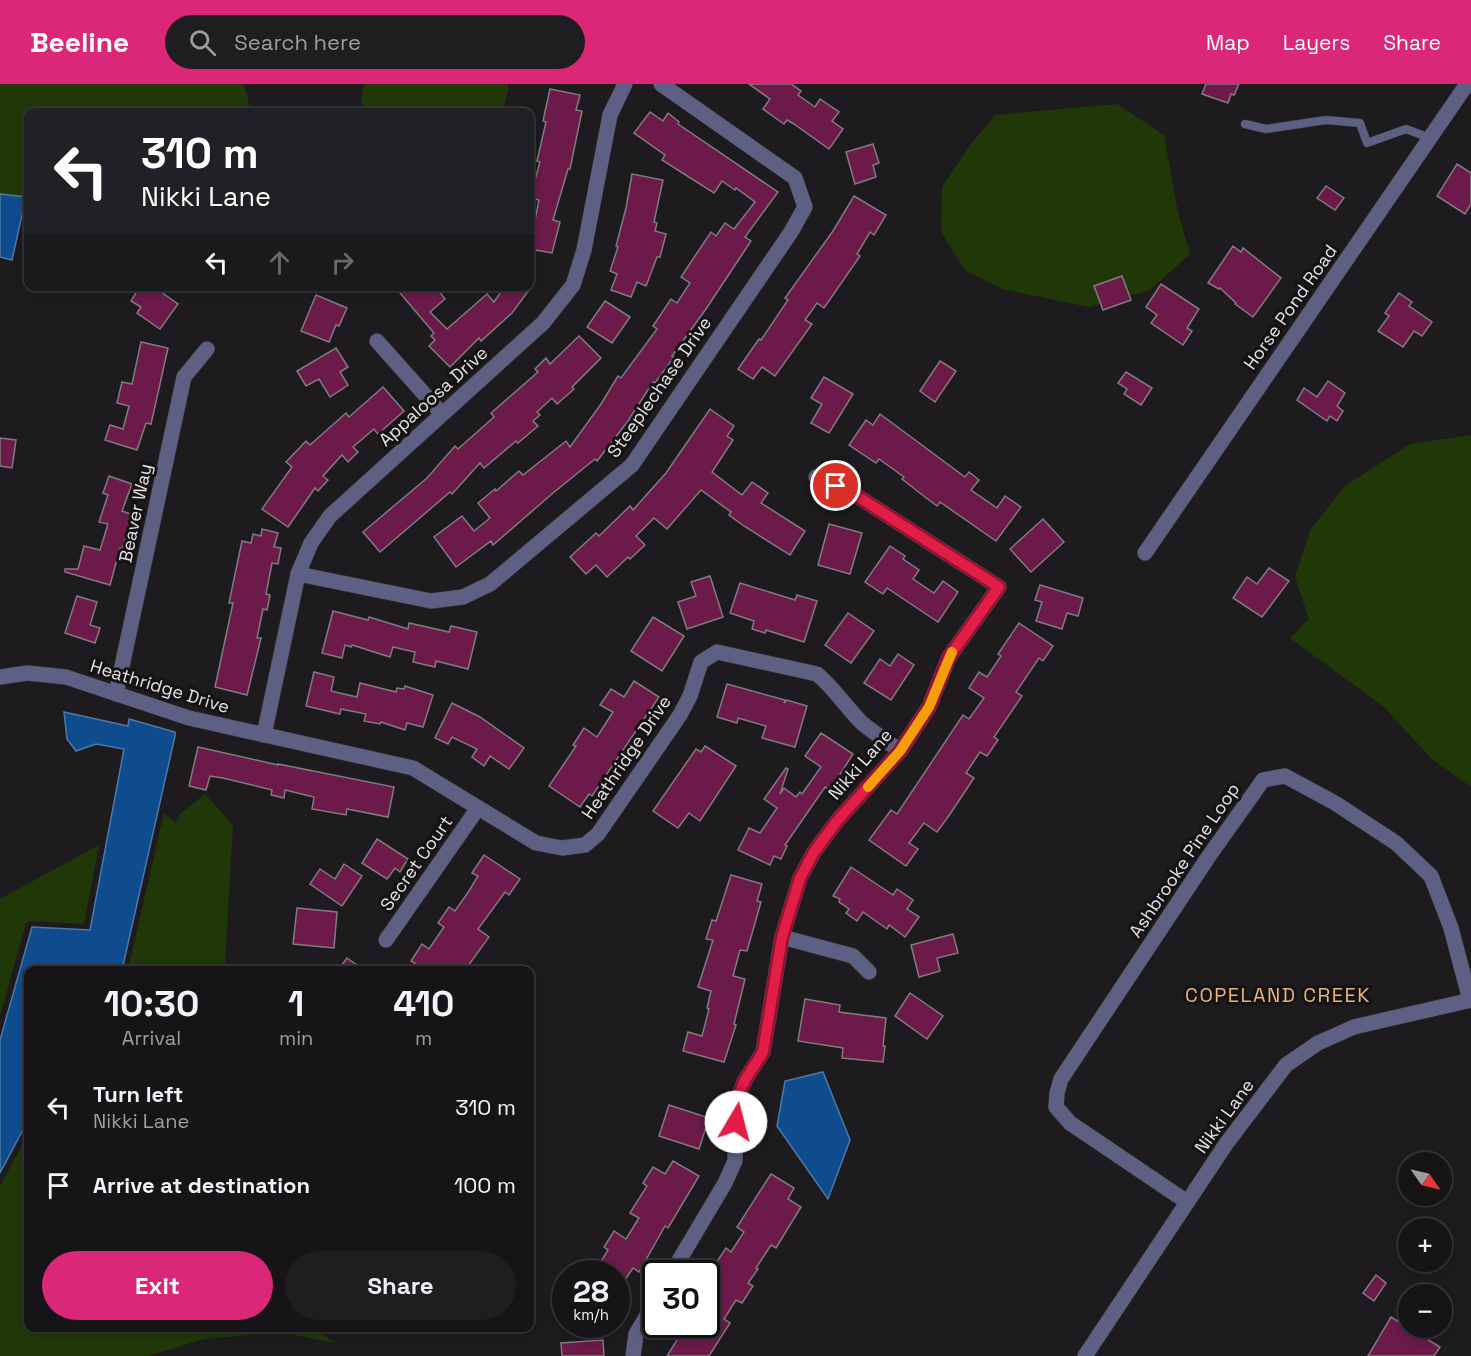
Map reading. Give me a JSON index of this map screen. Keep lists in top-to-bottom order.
{
  "streets": {
    "street": [
      "Horse Pond Road",
      "Steeplechase Drive",
      "Appaloosa Drive",
      "Beaver Way",
      "Heathridge Drive",
      "Nikki Lane",
      "Ashbrooke Pine Loop",
      "Secret Court"
    ]
  },
  "crossings": [
    ["Steeplechase Drive", "Appaloosa Drive"],
    ["Appaloosa Drive", "Heathridge Drive"],
    ["Beaver Way", "Heathridge Drive"],
    ["Heathridge Drive", "Nikki Lane"],
    ["Heathridge Drive", "Secret Court"],
    ["Nikki Lane", "Ashbrooke Pine Loop"]
  ],
  "districts": ["COPELAND CREEK"],
  "north": "bottom right",
  "page": {
    "header": "Beeline",
    "search": "Search here",
    "nav": ["Map", "Layers", "Share"],
    "turn": ["310 m", "Nikki Lane"],
    "eta": [
      "10:30",
      "Arrival",
      "1",
      "min",
      "410",
      "m"
    ],
    "list": [
      {
        "name": "Turn left",
        "note": "Nikki Lane",
        "value": "310 m"
      },
      {
        "name": "Arrive at destination",
        "value": "100 m"
      }
    ],
    "map_buttons": ["+", "−"],
    "buttons": ["Exit", "Share"],
    "speed": "28 km/h",
    "limit": "30"
  }
}
